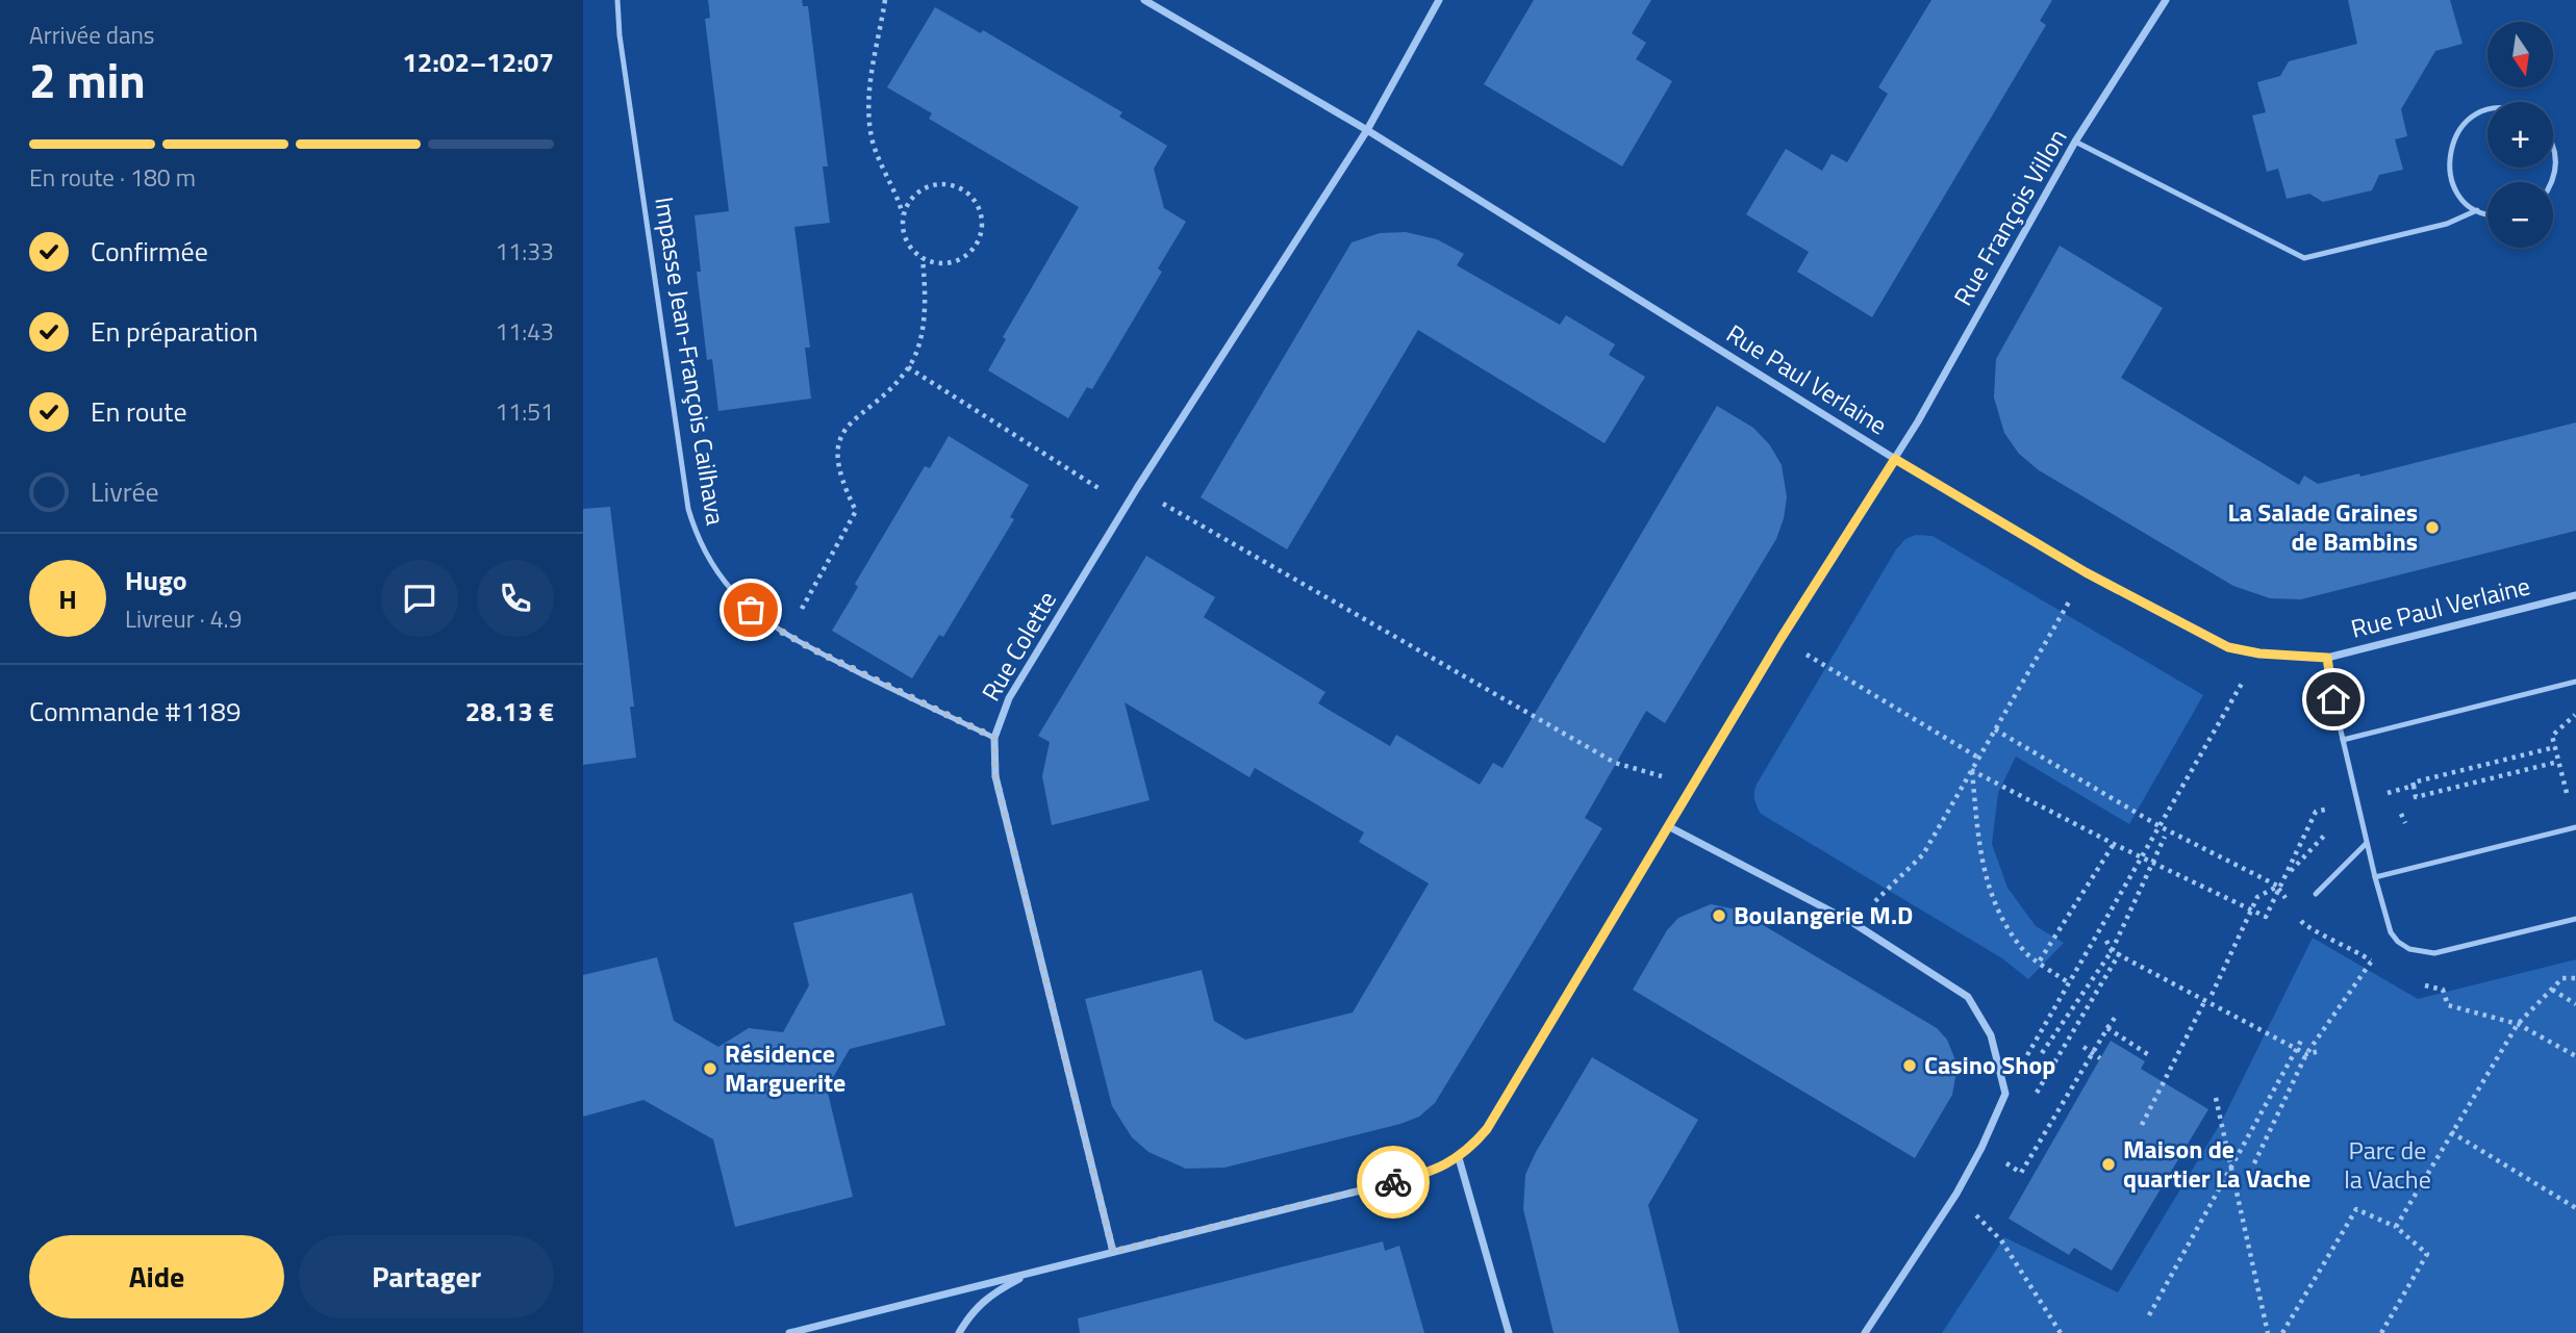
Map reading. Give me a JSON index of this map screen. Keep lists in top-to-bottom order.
{
  "streets": {
    "street": ["Rue François Villon", "Rue Paul Verlaine", "Rue Colette"],
    "lane": ["Impasse Jean-François Cailhava"]
  },
  "crossings": [
    ["Rue François Villon", "Rue Paul Verlaine"],
    ["Impasse Jean-François Cailhava", "Rue Colette"],
    ["Rue Paul Verlaine", "Rue Colette"]
  ],
  "parks": ["Parc de la Vache"],
  "places": [
    "La Salade Graines de Bambins",
    "Boulangerie M.D",
    "Casino Shop",
    "Résidence Marguerite",
    "Maison de quartier La Vache"
  ],
  "north": "bottom",
  "page": {
    "heading": ["2 min", "Arrivée dans", "12:02–12:07"],
    "panel": [
      "Hugo",
      "Livreur · 4.9",
      "Commande #1189",
      "28.13 €"
    ],
    "map_buttons": ["+", "−"],
    "bar": "En route · 180 m",
    "list": [
      ["Confirmée", "11:33"],
      ["En préparation", "11:43"],
      ["En route", "11:51"],
      "Livrée"
    ],
    "round": "H",
    "buttons": ["Aide", "Partager"]
  }
}
